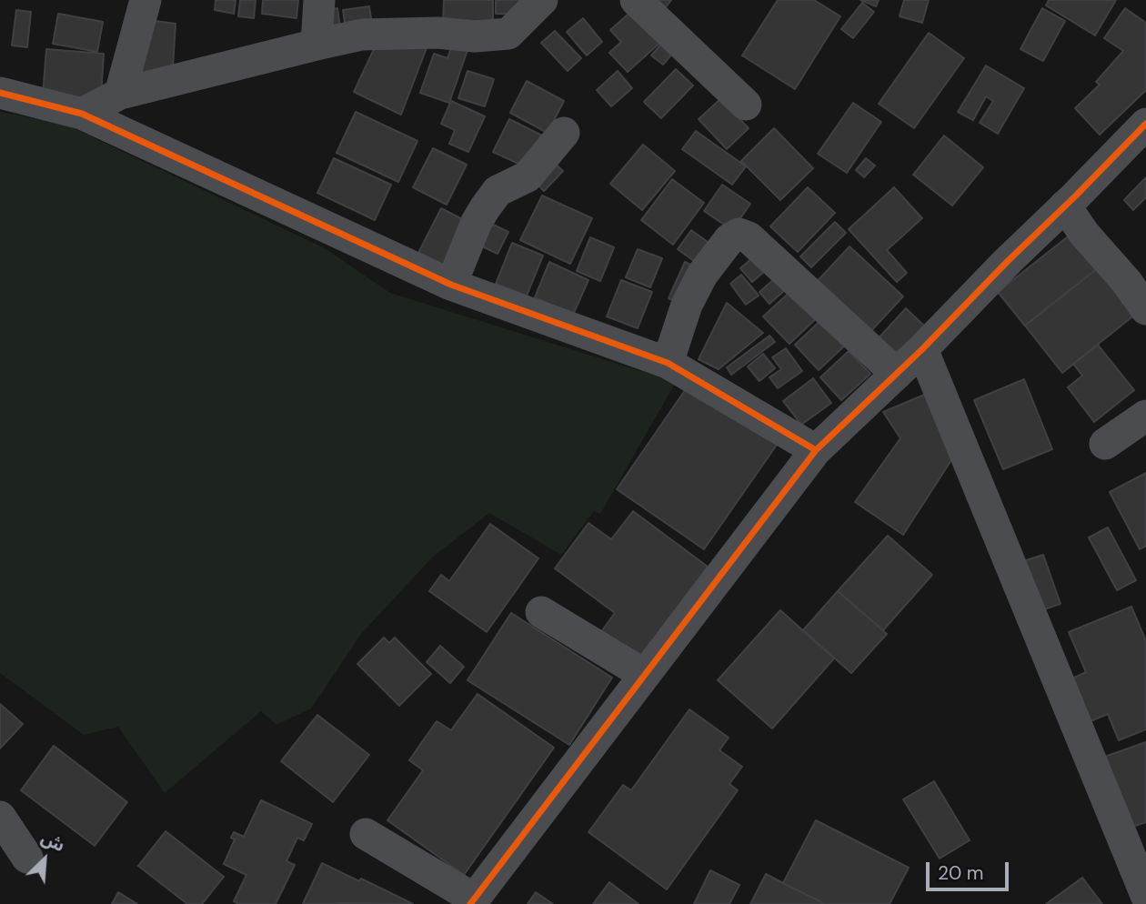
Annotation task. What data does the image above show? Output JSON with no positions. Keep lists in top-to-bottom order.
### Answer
{
  "scale_bar": "20 m",
  "north": "top right"
}
